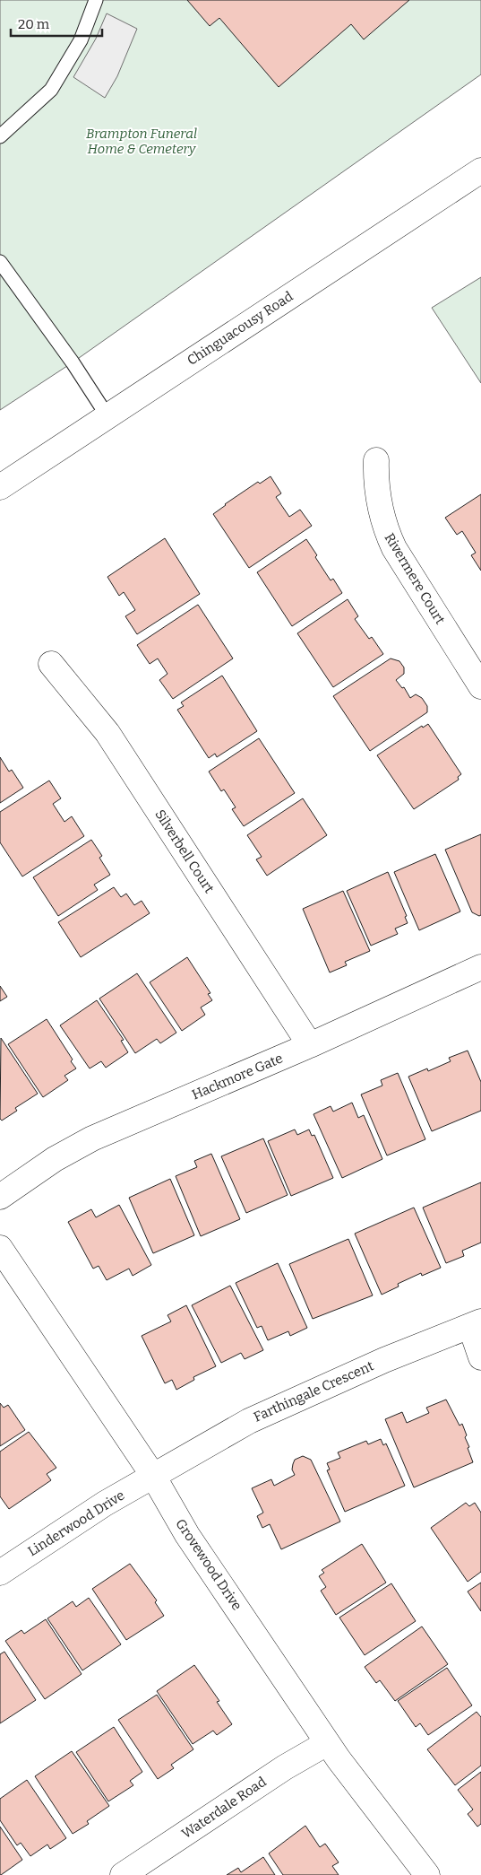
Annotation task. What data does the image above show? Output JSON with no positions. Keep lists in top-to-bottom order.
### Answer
{
  "streets": {
    "street": [
      "Chinguacousy Road",
      "Rivermere Court",
      "Silverbell Court",
      "Hackmore Gate",
      "Farthingale Crescent",
      "Linderwood Drive",
      "Grovewood Drive",
      "Waterdale Road"
    ]
  },
  "crossings": [
    ["Silverbell Court", "Hackmore Gate"],
    ["Farthingale Crescent", "Linderwood Drive"],
    ["Farthingale Crescent", "Grovewood Drive"],
    ["Linderwood Drive", "Grovewood Drive"],
    ["Grovewood Drive", "Waterdale Road"]
  ],
  "parks": ["Brampton Funeral Home & Cemetery"],
  "scale_bar": "20 m"
}
